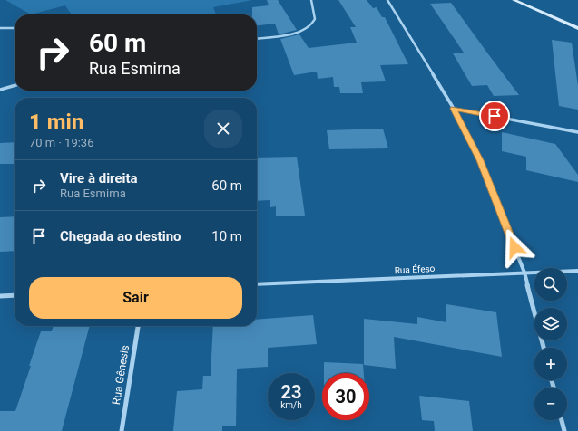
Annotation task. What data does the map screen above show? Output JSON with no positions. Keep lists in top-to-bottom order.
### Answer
{
  "streets": {
    "street": ["Rua Éfeso", "Rua Gênesis"]
  },
  "page": {
    "turn": ["60 m", "Rua Esmirna"],
    "heading": ["1 min", "70 m · 19:36"],
    "list": [
      {
        "name": "Vire à direita",
        "note": "Rua Esmirna",
        "value": "60 m"
      },
      {
        "name": "Chegada ao destino",
        "value": "10 m"
      }
    ],
    "map_buttons": ["+", "−"],
    "buttons": "Sair",
    "speed": "23 km/h",
    "limit": "30"
  }
}
